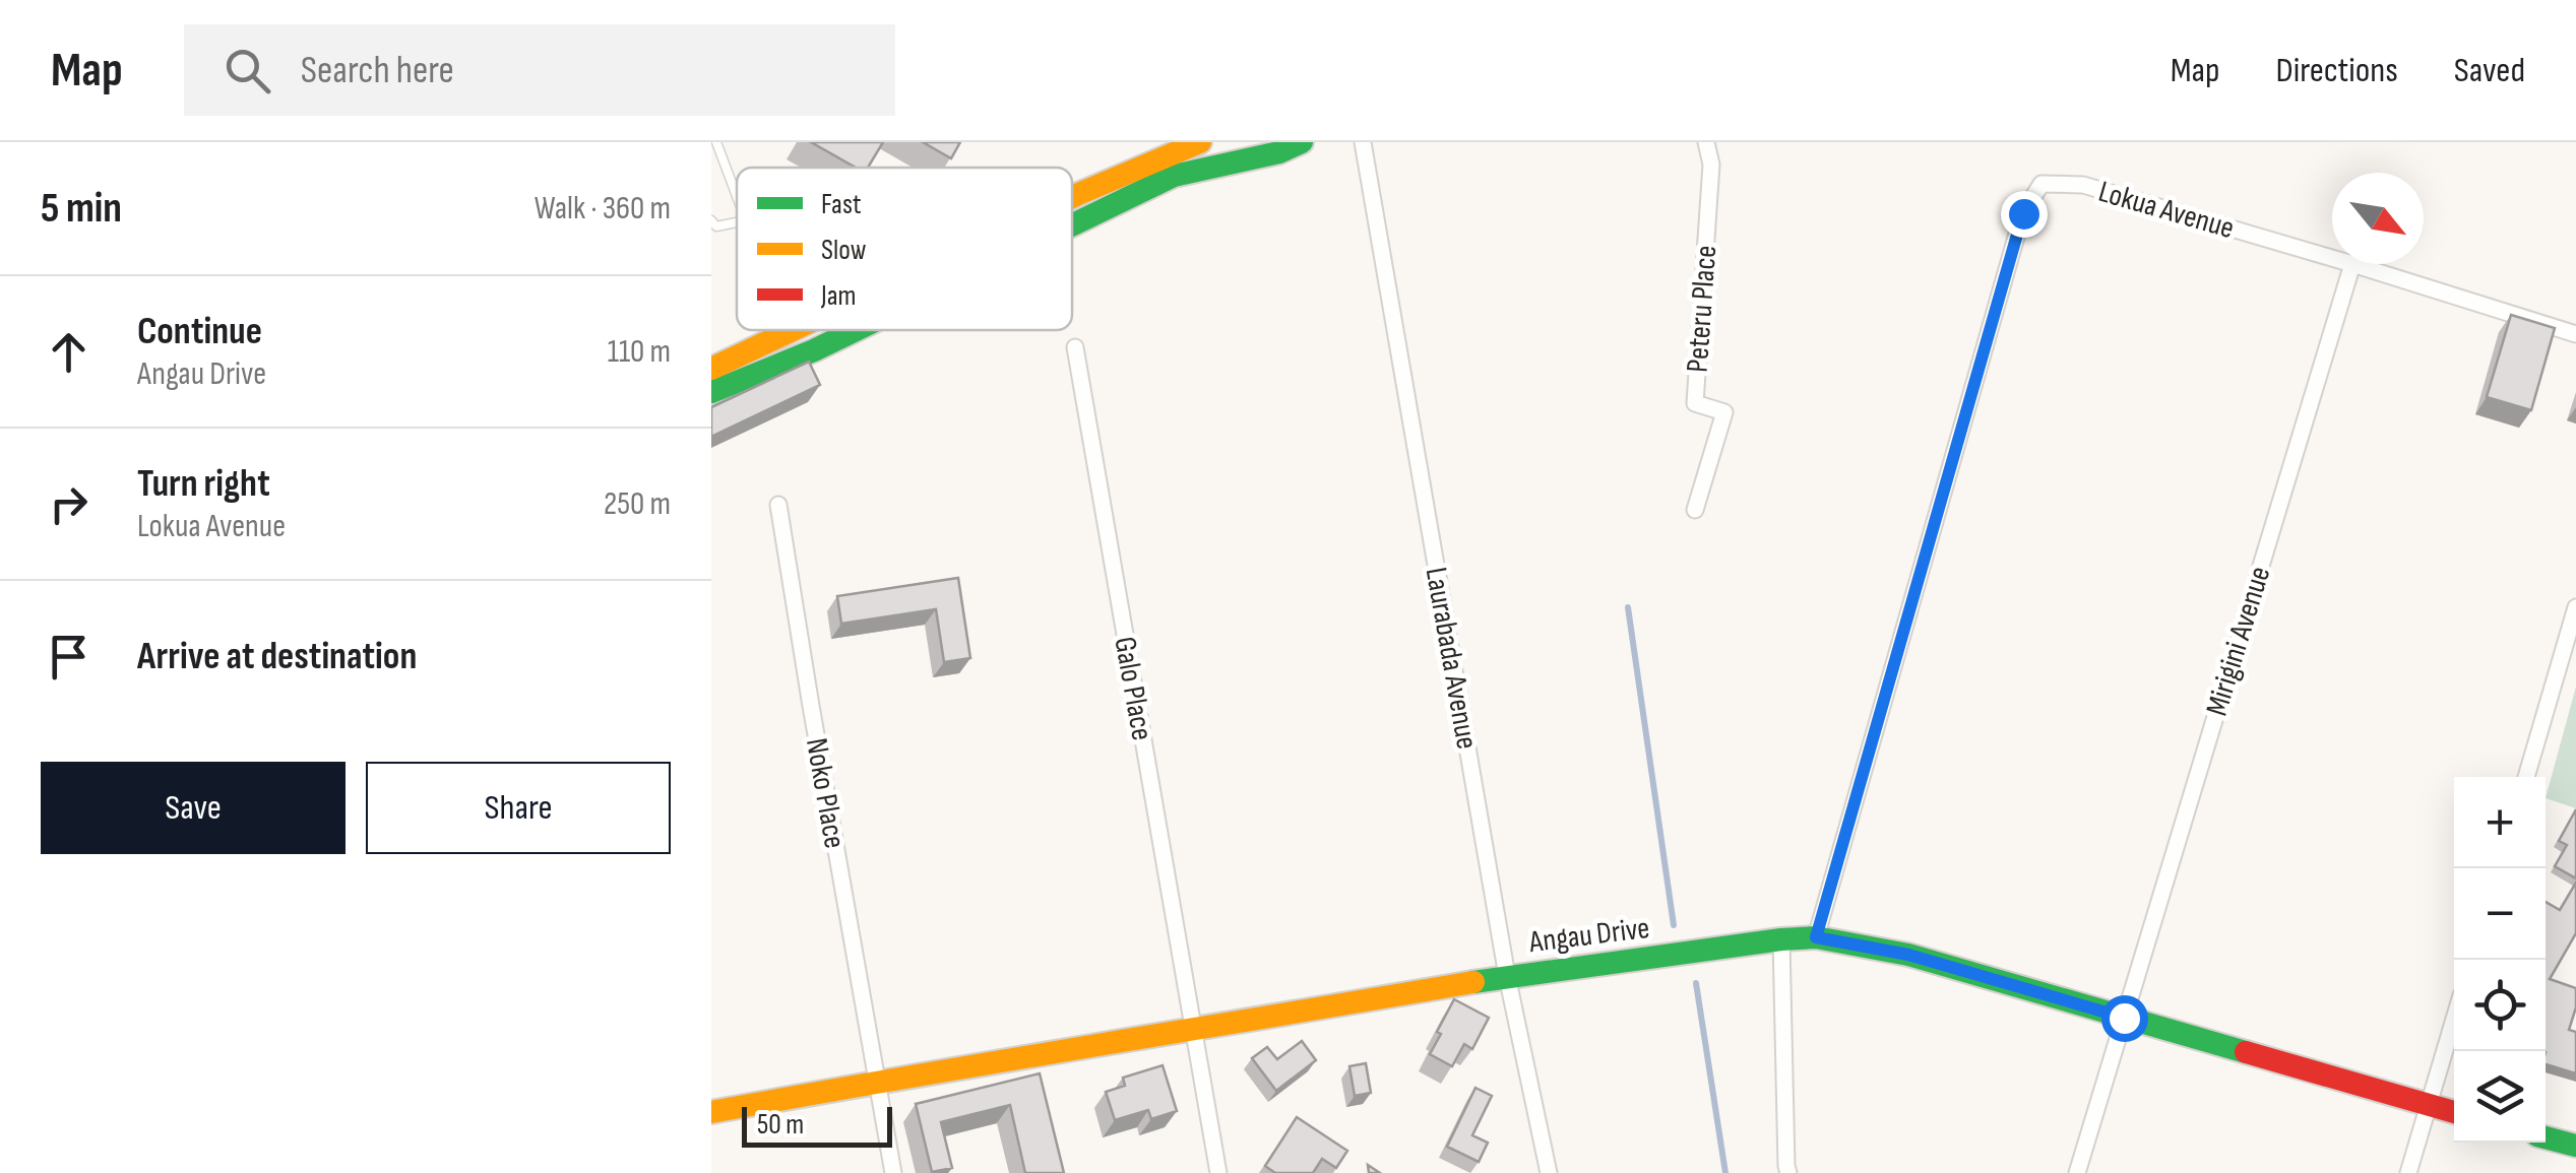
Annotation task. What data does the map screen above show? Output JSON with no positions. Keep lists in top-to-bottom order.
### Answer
{
  "streets": {
    "street": [
      "Lokua Avenue",
      "Peteru Place",
      "Mirigini Avenue",
      "Laurabada Avenue",
      "Galo Place",
      "Noko Place",
      "Angau Drive"
    ]
  },
  "crossings": [
    ["Lokua Avenue", "Mirigini Avenue"],
    ["Lokua Avenue", "Angau Drive"],
    ["Mirigini Avenue", "Angau Drive"],
    ["Laurabada Avenue", "Angau Drive"],
    ["Galo Place", "Angau Drive"],
    ["Noko Place", "Angau Drive"]
  ],
  "legend": ["Fast", "Slow", "Jam"],
  "scale_bar": "50 m",
  "north": "bottom right",
  "page": {
    "header": "Map",
    "search": "Search here",
    "nav": ["Map", "Directions", "Saved"],
    "heading": ["5 min", "Walk · 360 m"],
    "list": [
      ["Continue", "Angau Drive", "110 m"],
      ["Turn right", "Lokua Avenue", "250 m"],
      "Arrive at destination"
    ],
    "buttons": ["Save", "Share"],
    "map_buttons": ["+", "−"],
    "scale": "50 m"
  }
}
